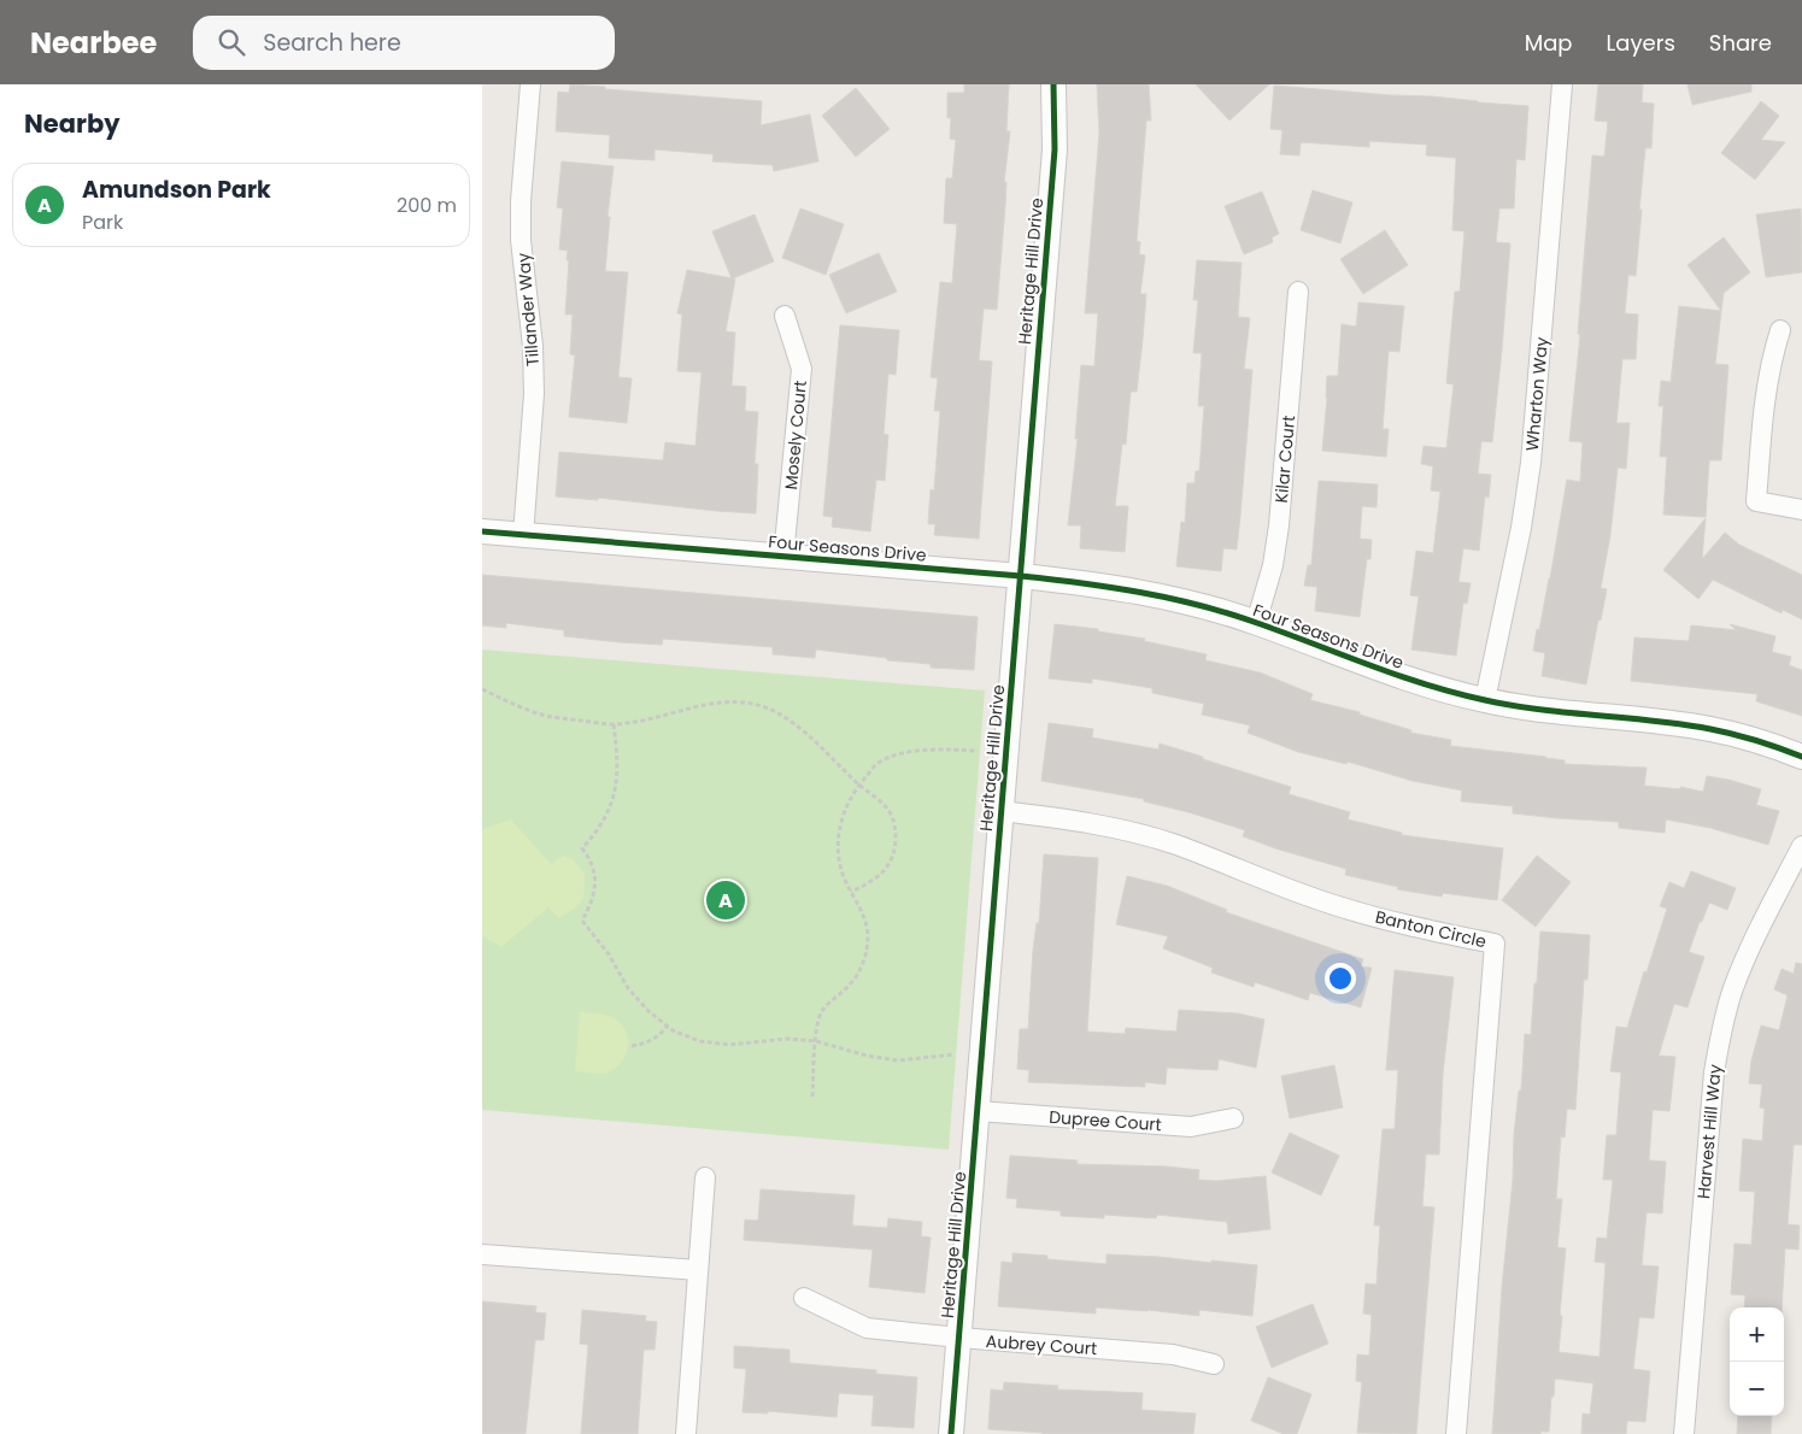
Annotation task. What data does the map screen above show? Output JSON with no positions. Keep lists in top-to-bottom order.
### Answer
{
  "streets": {
    "street": [
      "Heritage Hill Drive",
      "Tillander Way",
      "Wharton Way",
      "Mosely Court",
      "Kilar Court",
      "Four Seasons Drive",
      "Banton Circle",
      "Dupree Court",
      "Harvest Hill Way",
      "Aubrey Court"
    ]
  },
  "crossings": [
    ["Heritage Hill Drive", "Four Seasons Drive"],
    ["Heritage Hill Drive", "Banton Circle"],
    ["Heritage Hill Drive", "Dupree Court"],
    ["Heritage Hill Drive", "Aubrey Court"],
    ["Tillander Way", "Four Seasons Drive"],
    ["Wharton Way", "Four Seasons Drive"],
    ["Mosely Court", "Four Seasons Drive"],
    ["Kilar Court", "Four Seasons Drive"]
  ],
  "page": {
    "header": "Nearbee",
    "search": "Search here",
    "nav": ["Map", "Layers", "Share"],
    "heading": "Nearby",
    "list": [
      {
        "mark": "A",
        "name": "Amundson Park",
        "note": "Park",
        "value": "200 m"
      }
    ],
    "pins": "A",
    "map_buttons": ["+", "−"]
  }
}
